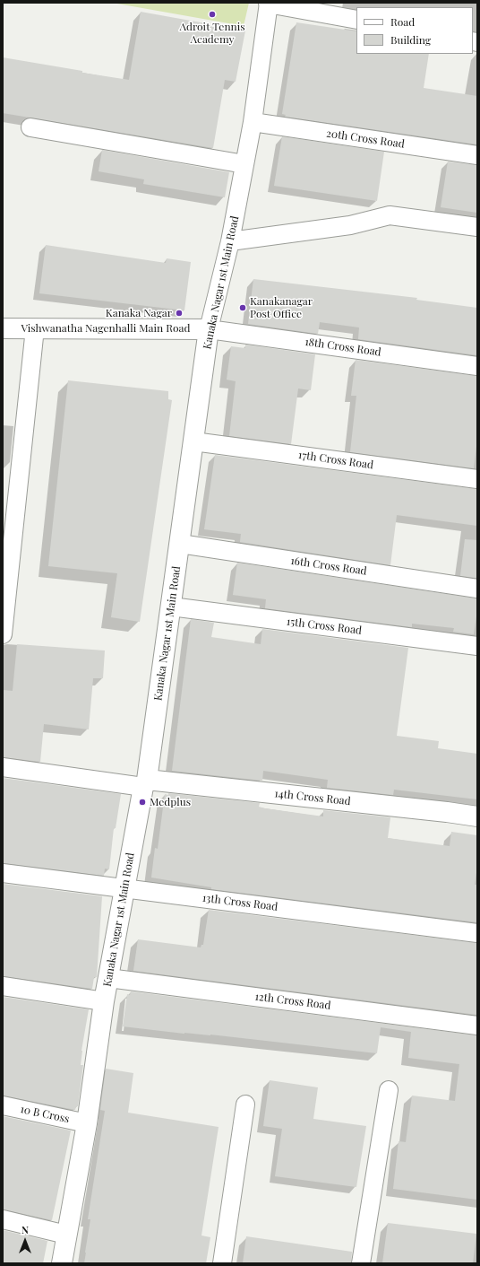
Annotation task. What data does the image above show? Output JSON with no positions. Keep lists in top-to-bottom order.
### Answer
{
  "streets": {
    "street": [
      "20th Cross Road",
      "Kanaka Nagar 1st Main Road",
      "Vishwanatha Nagenhalli Main Road",
      "18th Cross Road",
      "17th Cross Road",
      "16th Cross Road",
      "15th Cross Road",
      "14th Cross Road",
      "13th Cross Road",
      "12th Cross Road",
      "10 B Cross"
    ]
  },
  "crossings": [
    ["20th Cross Road", "Kanaka Nagar 1st Main Road"],
    ["Kanaka Nagar 1st Main Road", "Vishwanatha Nagenhalli Main Road"],
    ["Kanaka Nagar 1st Main Road", "18th Cross Road"],
    ["Kanaka Nagar 1st Main Road", "17th Cross Road"],
    ["Kanaka Nagar 1st Main Road", "16th Cross Road"],
    ["Kanaka Nagar 1st Main Road", "15th Cross Road"],
    ["Kanaka Nagar 1st Main Road", "14th Cross Road"],
    ["Kanaka Nagar 1st Main Road", "13th Cross Road"],
    ["Kanaka Nagar 1st Main Road", "12th Cross Road"],
    ["Kanaka Nagar 1st Main Road", "10 B Cross"],
    ["Vishwanatha Nagenhalli Main Road", "18th Cross Road"]
  ],
  "places": [
    "Adroit Tennis Academy",
    "Kanakanagar Post Office",
    "Kanaka Nagar",
    "Medplus"
  ],
  "legend": ["Road", "Building"],
  "north": "top"
}
